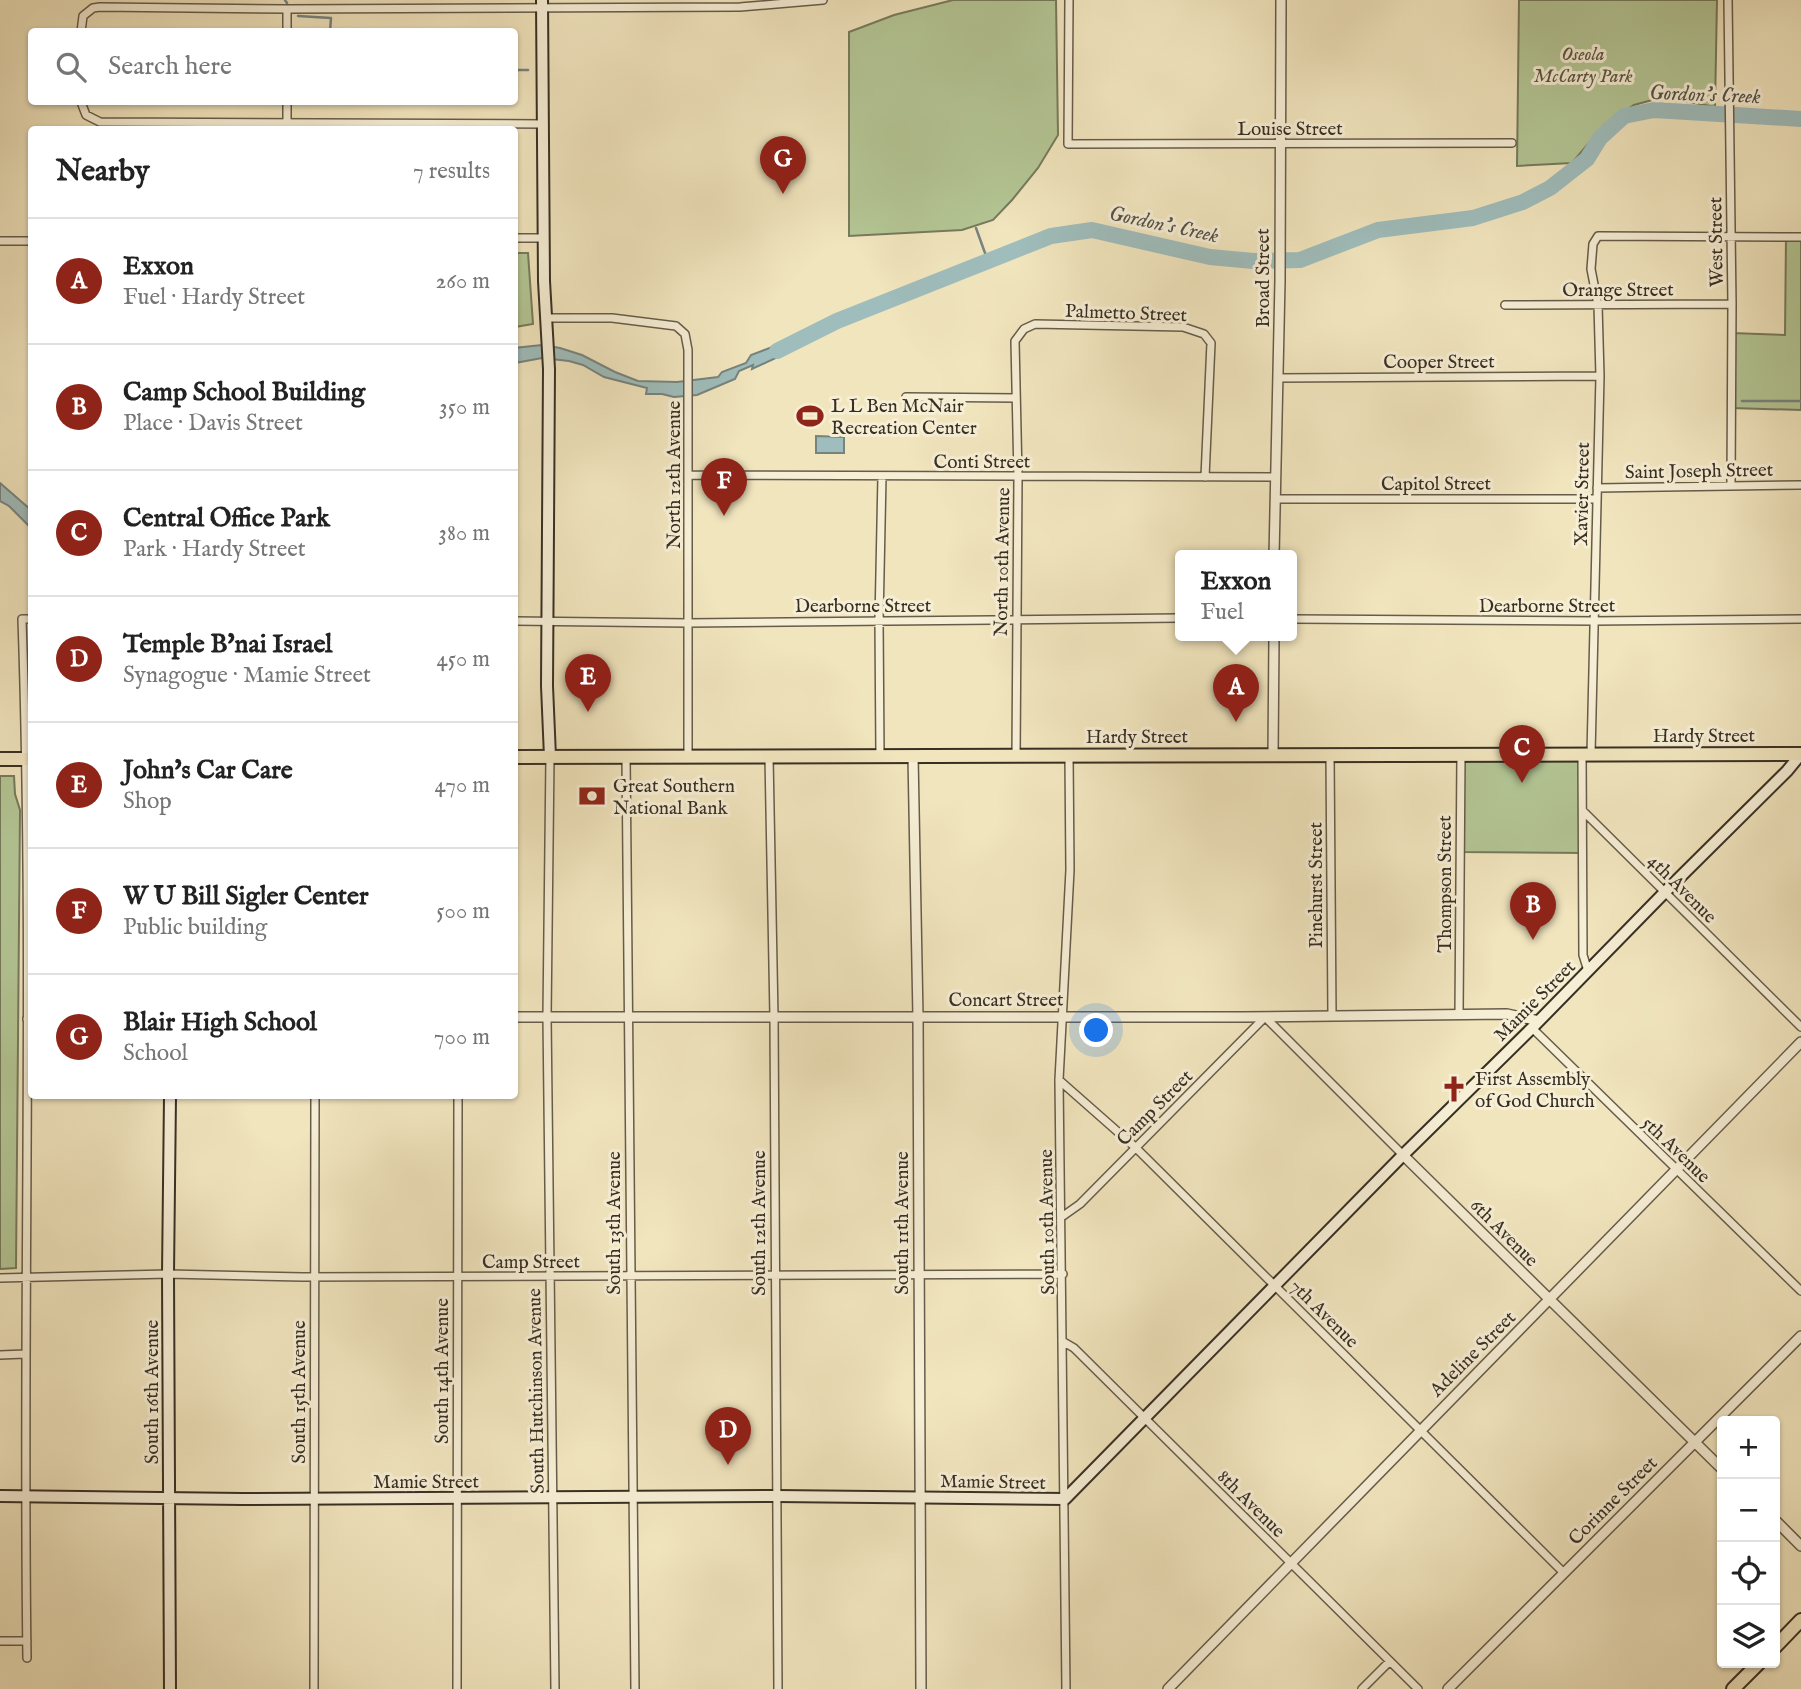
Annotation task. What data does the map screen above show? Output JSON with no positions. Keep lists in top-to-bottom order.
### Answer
{
  "streets": {
    "main road": ["Hardy Street", "Mamie Street", "South 16th Avenue"],
    "street": [
      "Louise Street",
      "West Street",
      "Broad Street",
      "Orange Street",
      "Palmetto Street",
      "Cooper Street",
      "Conti Street",
      "Saint Joseph Street",
      "North 12th Avenue",
      "Capitol Street",
      "Xavier Street",
      "North 10th Avenue",
      "Dearborne Street",
      "Thompson Street",
      "Pinehurst Street",
      "4th Avenue",
      "Concart Street",
      "Camp Street",
      "5th Avenue",
      "South 10th Avenue",
      "South 13th Avenue",
      "South 12th Avenue",
      "South 11th Avenue",
      "6th Avenue",
      "7th Avenue",
      "Adeline Street",
      "South 14th Avenue",
      "South Hutchinson Avenue",
      "South 15th Avenue",
      "Corinne Street",
      "8th Avenue"
    ]
  },
  "crossings": [
    ["Louise Street", "Broad Street"],
    ["West Street", "Orange Street"],
    ["West Street", "Saint Joseph Street"],
    ["West Street", "Xavier Street"],
    ["Broad Street", "Cooper Street"],
    ["Broad Street", "Conti Street"],
    ["Broad Street", "Capitol Street"],
    ["Orange Street", "Xavier Street"],
    ["Palmetto Street", "Conti Street"],
    ["Palmetto Street", "North 10th Avenue"],
    ["Cooper Street", "Xavier Street"],
    ["Conti Street", "North 12th Avenue"],
    ["Conti Street", "North 10th Avenue"],
    ["Saint Joseph Street", "Xavier Street"],
    ["North 12th Avenue", "Dearborne Street"],
    ["North 12th Avenue", "Hardy Street"],
    ["Capitol Street", "Xavier Street"],
    ["Xavier Street", "Dearborne Street"],
    ["Xavier Street", "Hardy Street"],
    ["North 10th Avenue", "Dearborne Street"],
    ["North 10th Avenue", "Hardy Street"],
    ["Hardy Street", "Thompson Street"],
    ["Hardy Street", "Pinehurst Street"],
    ["Hardy Street", "Mamie Street"],
    ["Hardy Street", "South 10th Avenue"],
    ["Hardy Street", "South 13th Avenue"],
    ["Hardy Street", "South 12th Avenue"],
    ["Hardy Street", "South 11th Avenue"],
    ["Hardy Street", "South Hutchinson Avenue"],
    ["Thompson Street", "Concart Street"],
    ["Pinehurst Street", "Concart Street"],
    ["4th Avenue", "Mamie Street"],
    ["Concart Street", "Mamie Street"],
    ["Concart Street", "Camp Street"],
    ["Concart Street", "5th Avenue"],
    ["Concart Street", "South 10th Avenue"],
    ["Concart Street", "South 13th Avenue"],
    ["Concart Street", "South 12th Avenue"],
    ["Concart Street", "South 11th Avenue"],
    ["Concart Street", "6th Avenue"],
    ["Concart Street", "South Hutchinson Avenue"],
    ["Mamie Street", "5th Avenue"],
    ["Mamie Street", "South 10th Avenue"],
    ["Mamie Street", "South 13th Avenue"],
    ["Mamie Street", "South 12th Avenue"],
    ["Mamie Street", "South 11th Avenue"],
    ["Mamie Street", "6th Avenue"],
    ["Mamie Street", "7th Avenue"],
    ["Mamie Street", "South 14th Avenue"],
    ["Mamie Street", "South Hutchinson Avenue"],
    ["Mamie Street", "South 16th Avenue"],
    ["Mamie Street", "South 15th Avenue"],
    ["Mamie Street", "8th Avenue"],
    ["Camp Street", "South 10th Avenue"],
    ["Camp Street", "South 13th Avenue"],
    ["Camp Street", "South 12th Avenue"],
    ["Camp Street", "South 11th Avenue"],
    ["Camp Street", "6th Avenue"],
    ["Camp Street", "7th Avenue"],
    ["Camp Street", "South 14th Avenue"],
    ["Camp Street", "South Hutchinson Avenue"],
    ["Camp Street", "South 16th Avenue"],
    ["Camp Street", "South 15th Avenue"],
    ["5th Avenue", "Adeline Street"],
    ["South 10th Avenue", "7th Avenue"],
    ["South 10th Avenue", "8th Avenue"],
    ["6th Avenue", "Adeline Street"],
    ["6th Avenue", "Corinne Street"],
    ["7th Avenue", "Adeline Street"],
    ["7th Avenue", "Corinne Street"],
    ["Adeline Street", "8th Avenue"]
  ],
  "water": ["Gordon's Creek"],
  "parks": ["Oseola McCarty Park"],
  "places": {
    "sports": ["L L Ben McNair Recreation Center"],
    "bank": ["Great Southern National Bank"],
    "church": ["First Assembly of God Church"]
  },
  "page": {
    "search": "Search here",
    "heading": ["Nearby", "7 results"],
    "pins": [
      "G",
      "F",
      "E",
      "A",
      "C",
      "B",
      "D"
    ],
    "list": [
      {
        "mark": "A",
        "name": "Exxon",
        "note": "Fuel · Hardy Street",
        "value": "260 m"
      },
      {
        "mark": "B",
        "name": "Camp School Building",
        "note": "Place · Davis Street",
        "value": "350 m"
      },
      {
        "mark": "C",
        "name": "Central Office Park",
        "note": "Park · Hardy Street",
        "value": "380 m"
      },
      {
        "mark": "D",
        "name": "Temple B'nai Israel",
        "note": "Synagogue · Mamie Street",
        "value": "450 m"
      },
      {
        "mark": "E",
        "name": "John's Car Care",
        "note": "Shop",
        "value": "470 m"
      },
      {
        "mark": "F",
        "name": "W U Bill Sigler Center",
        "note": "Public building",
        "value": "500 m"
      },
      {
        "mark": "G",
        "name": "Blair High School",
        "note": "School",
        "value": "700 m"
      }
    ],
    "popup": ["Exxon", "Fuel"],
    "map_buttons": ["+", "−"]
  }
}
